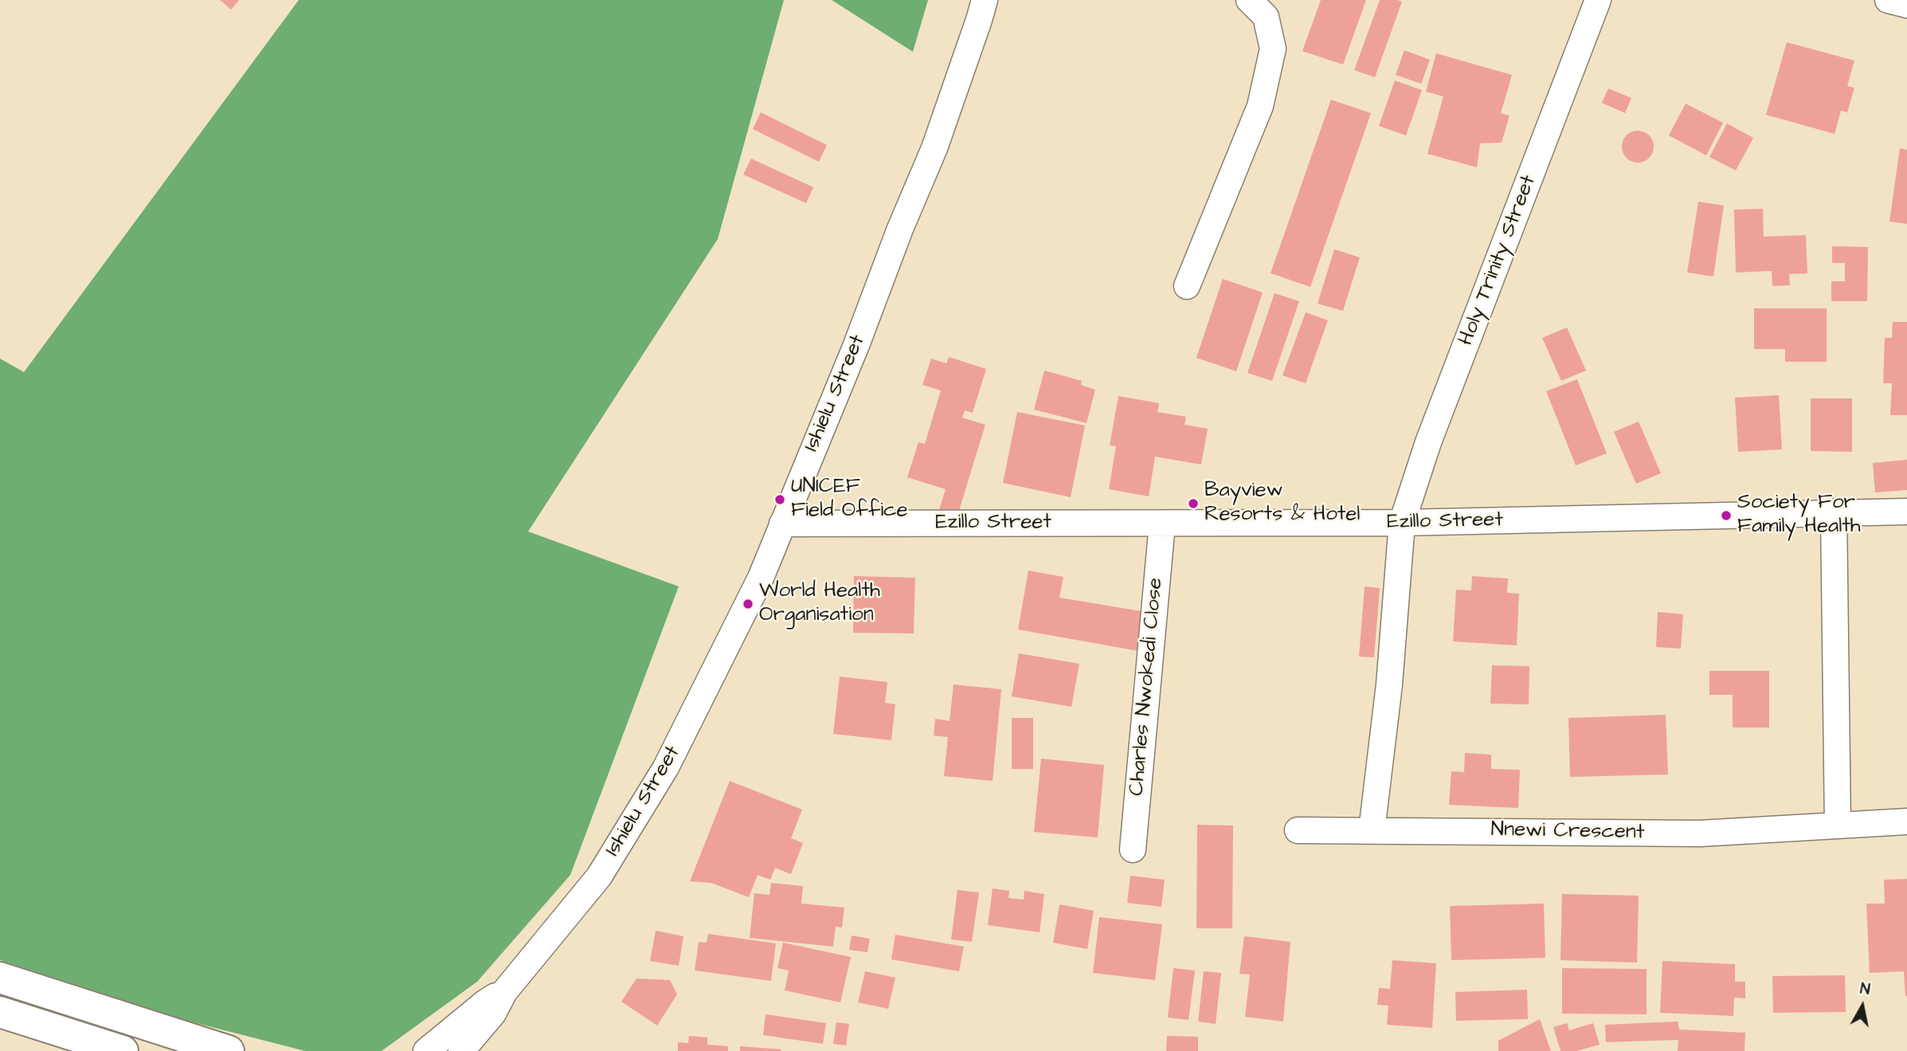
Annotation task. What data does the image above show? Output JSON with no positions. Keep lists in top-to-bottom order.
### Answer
{
  "streets": {
    "street": [
      "Holy Trinity Street",
      "Ishielu Street",
      "Ezillo Street",
      "Charles Nwokedi Close",
      "Nnewi Crescent"
    ]
  },
  "crossings": [
    ["Holy Trinity Street", "Ezillo Street"],
    ["Holy Trinity Street", "Nnewi Crescent"],
    ["Ishielu Street", "Ezillo Street"],
    ["Ezillo Street", "Charles Nwokedi Close"]
  ],
  "places": [
    "UNICEF Field Office",
    "Bayview Resorts & Hotel",
    "Society For Family Health",
    "World Health Organisation"
  ],
  "north": "top"
}
